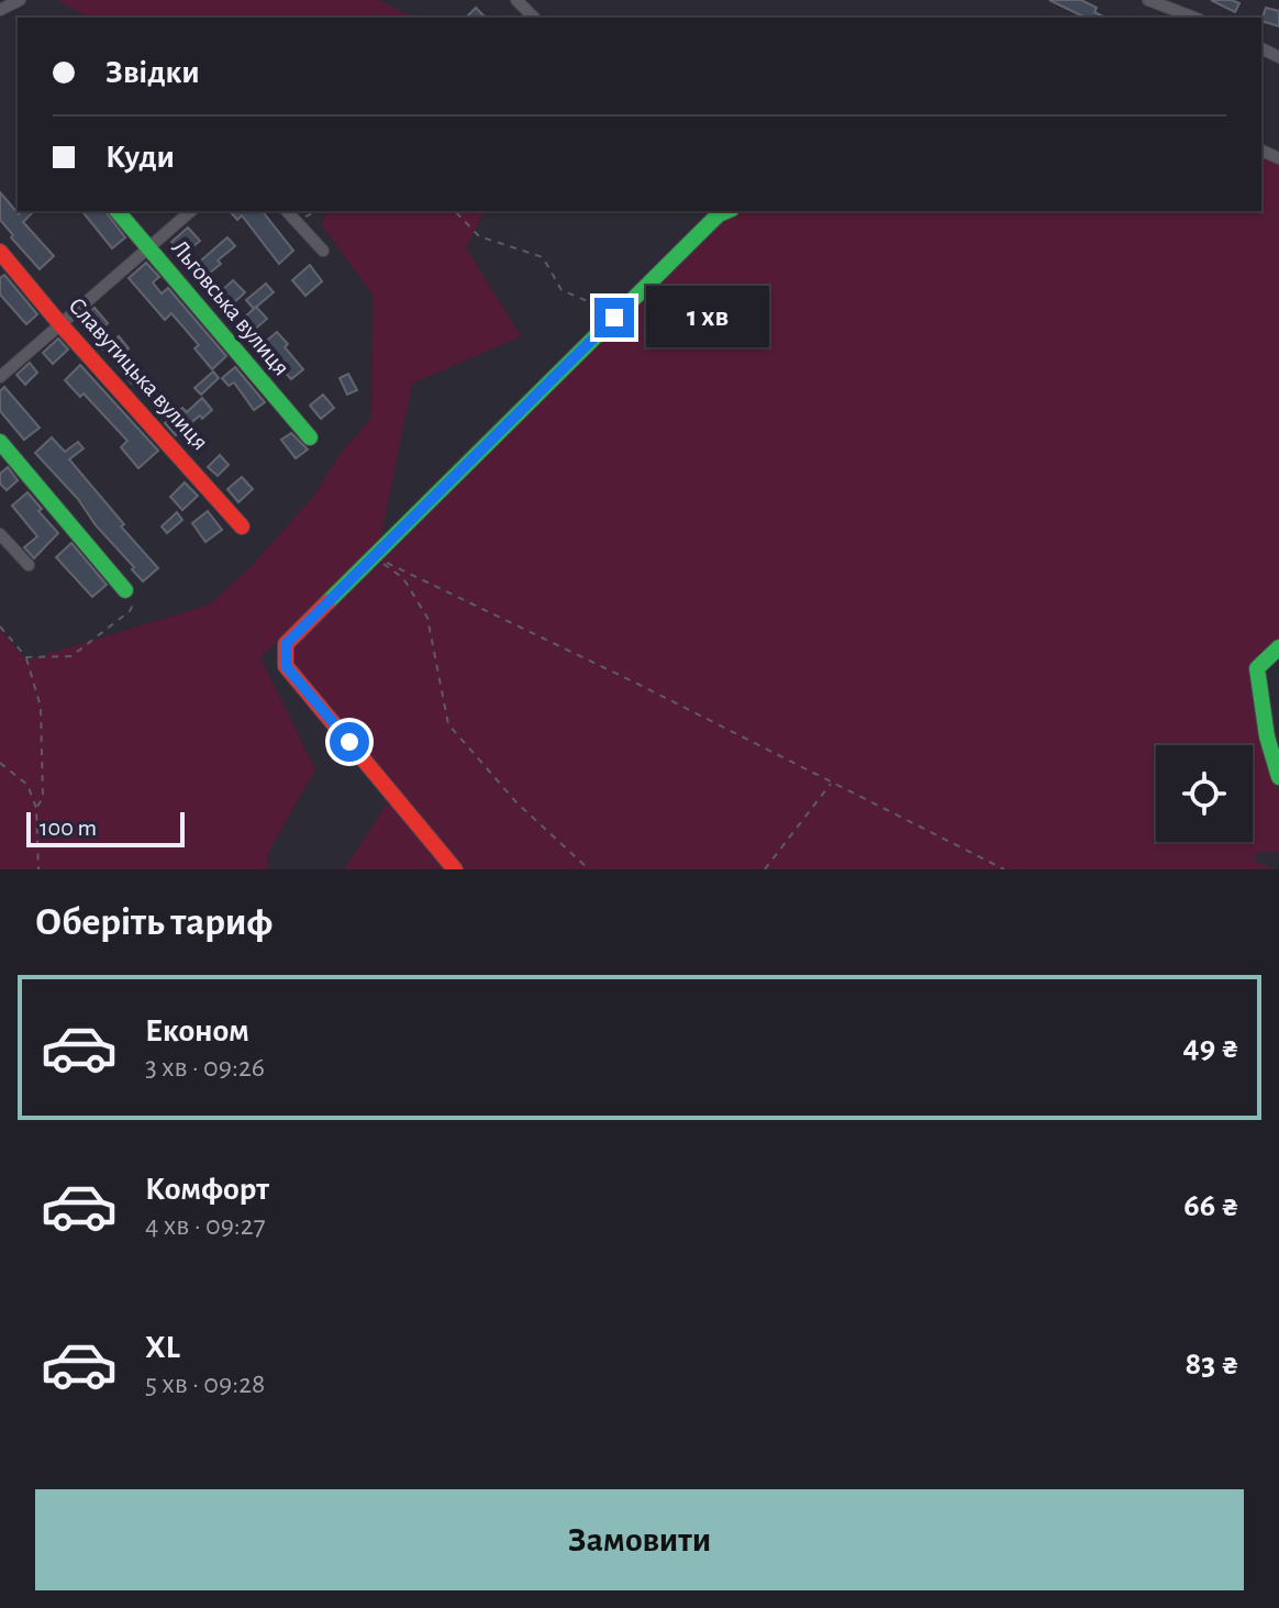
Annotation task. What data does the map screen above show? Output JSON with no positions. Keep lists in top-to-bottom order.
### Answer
{
  "streets": {
    "street": ["Льговська вулиця", "Славутицька вулиця"]
  },
  "scale_bar": "100 m",
  "page": {
    "banner": ["Звідки", "Куди"],
    "bubble": "1 хв",
    "scale": "100 m",
    "heading": "Оберіть тариф",
    "list": [
      {
        "name": "Економ",
        "note": "3 хв · 09:26",
        "value": "49 ₴"
      },
      {
        "name": "Комфорт",
        "note": "4 хв · 09:27",
        "value": "66 ₴"
      },
      {
        "name": "XL",
        "note": "5 хв · 09:28",
        "value": "83 ₴"
      }
    ],
    "buttons": "Замовити"
  }
}
